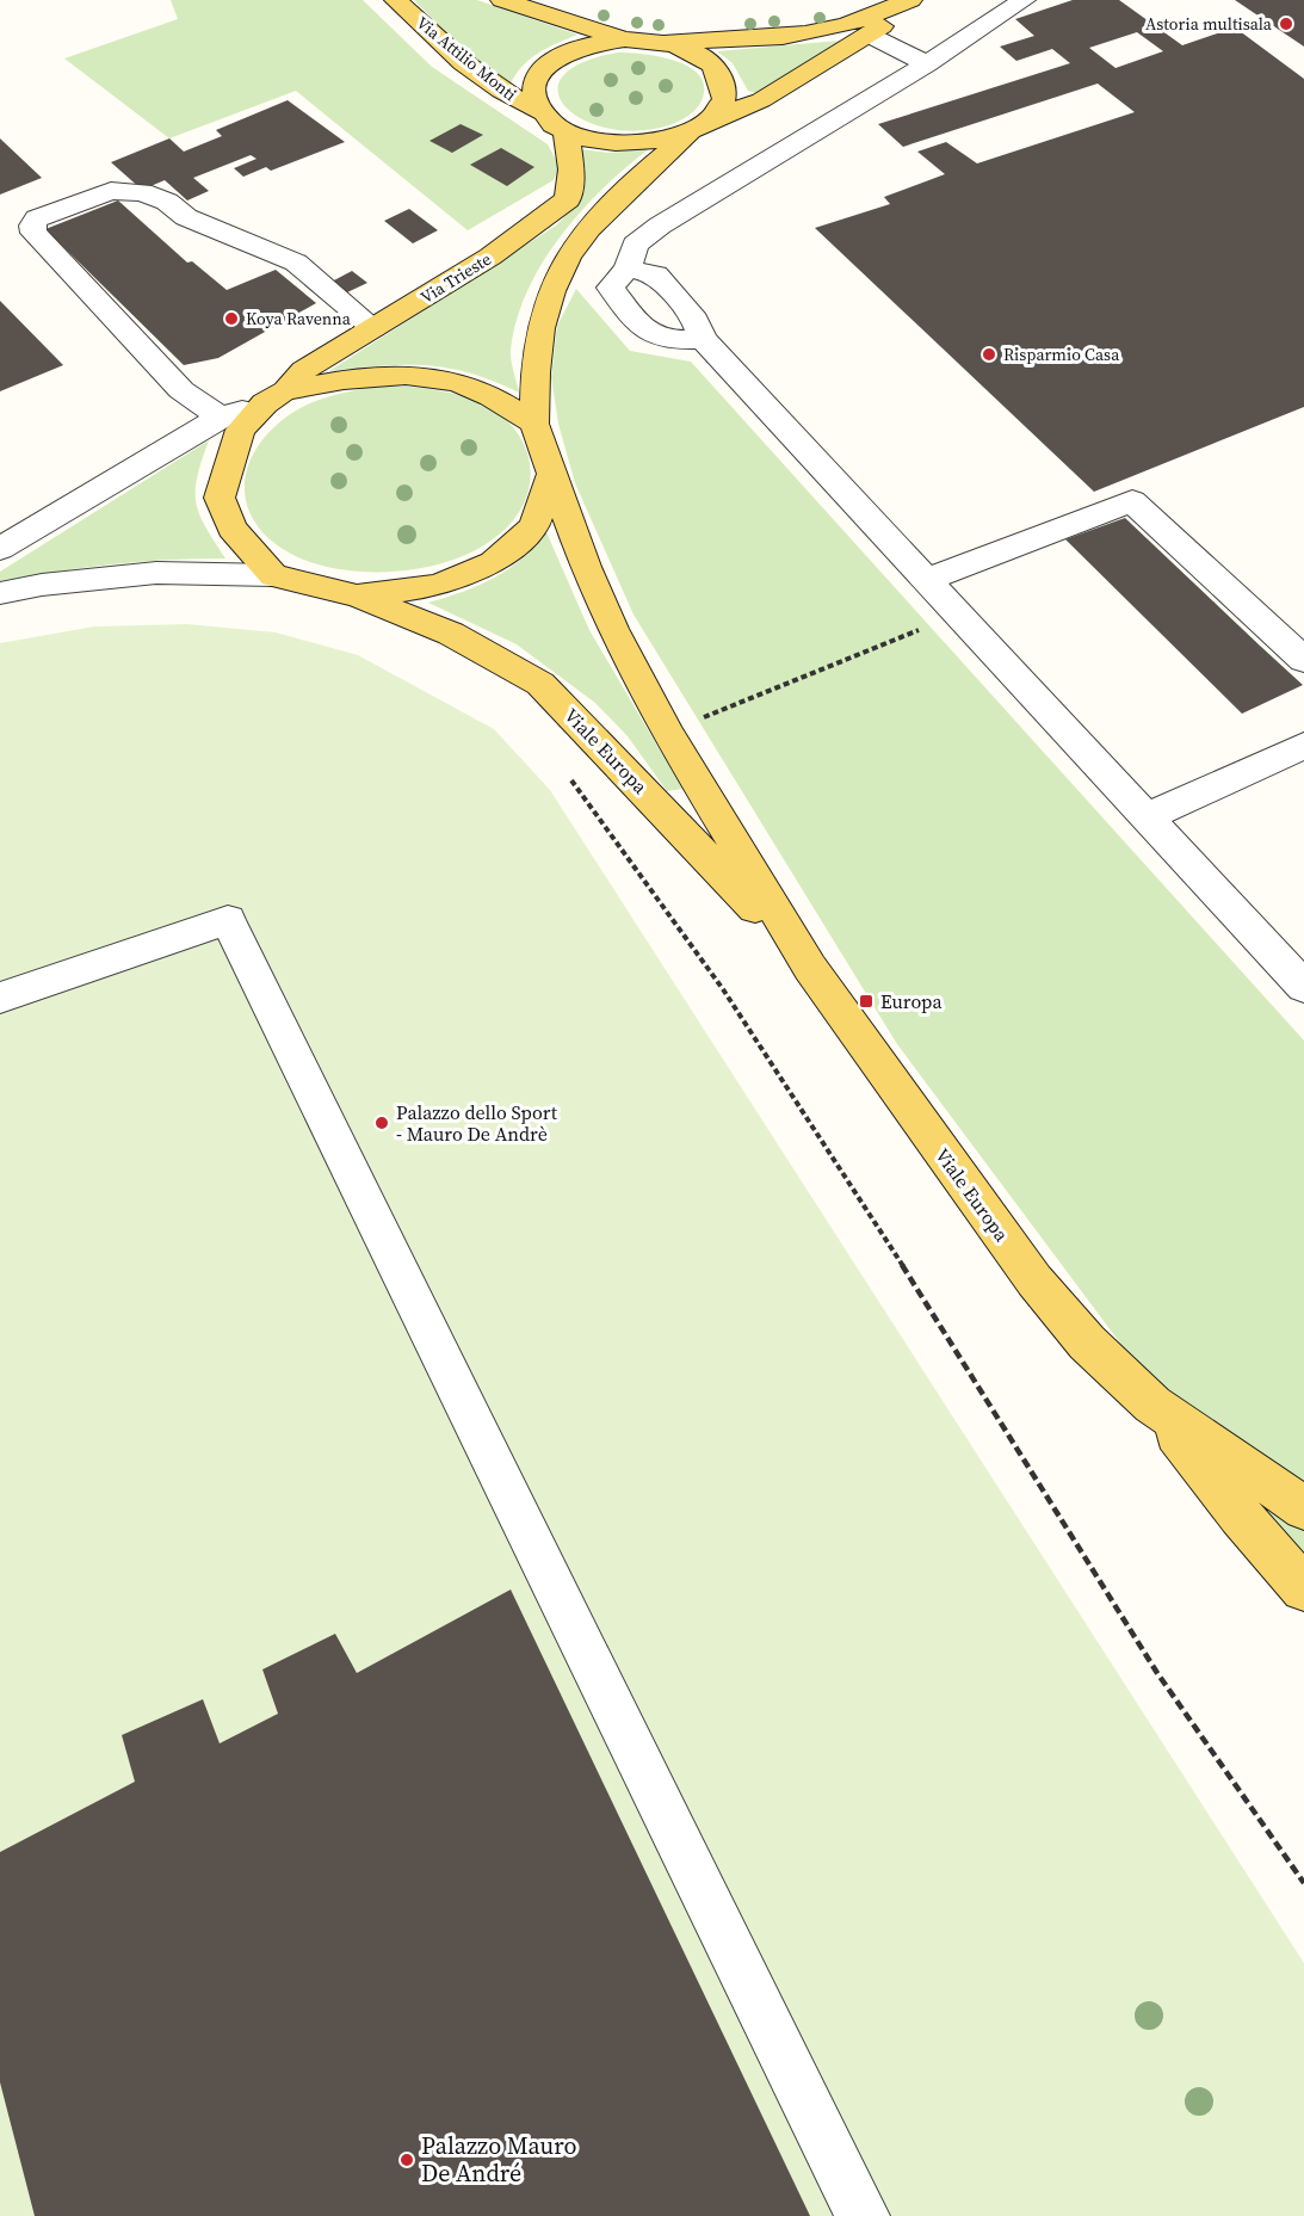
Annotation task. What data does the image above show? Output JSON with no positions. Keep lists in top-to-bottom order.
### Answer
{
  "streets": {
    "main road": ["Via Attilio Monti", "Via Trieste", "Viale Europa"]
  },
  "crossings": [
    ["Via Attilio Monti", "Via Trieste"]
  ],
  "places": {
    "other": [
      "Astoria multisala",
      "Koya Ravenna",
      "Risparmio Casa",
      "Palazzo dello Sport - Mauro De Andrè",
      "Palazzo Mauro De André"
    ],
    "transit": ["Europa"]
  }
}
